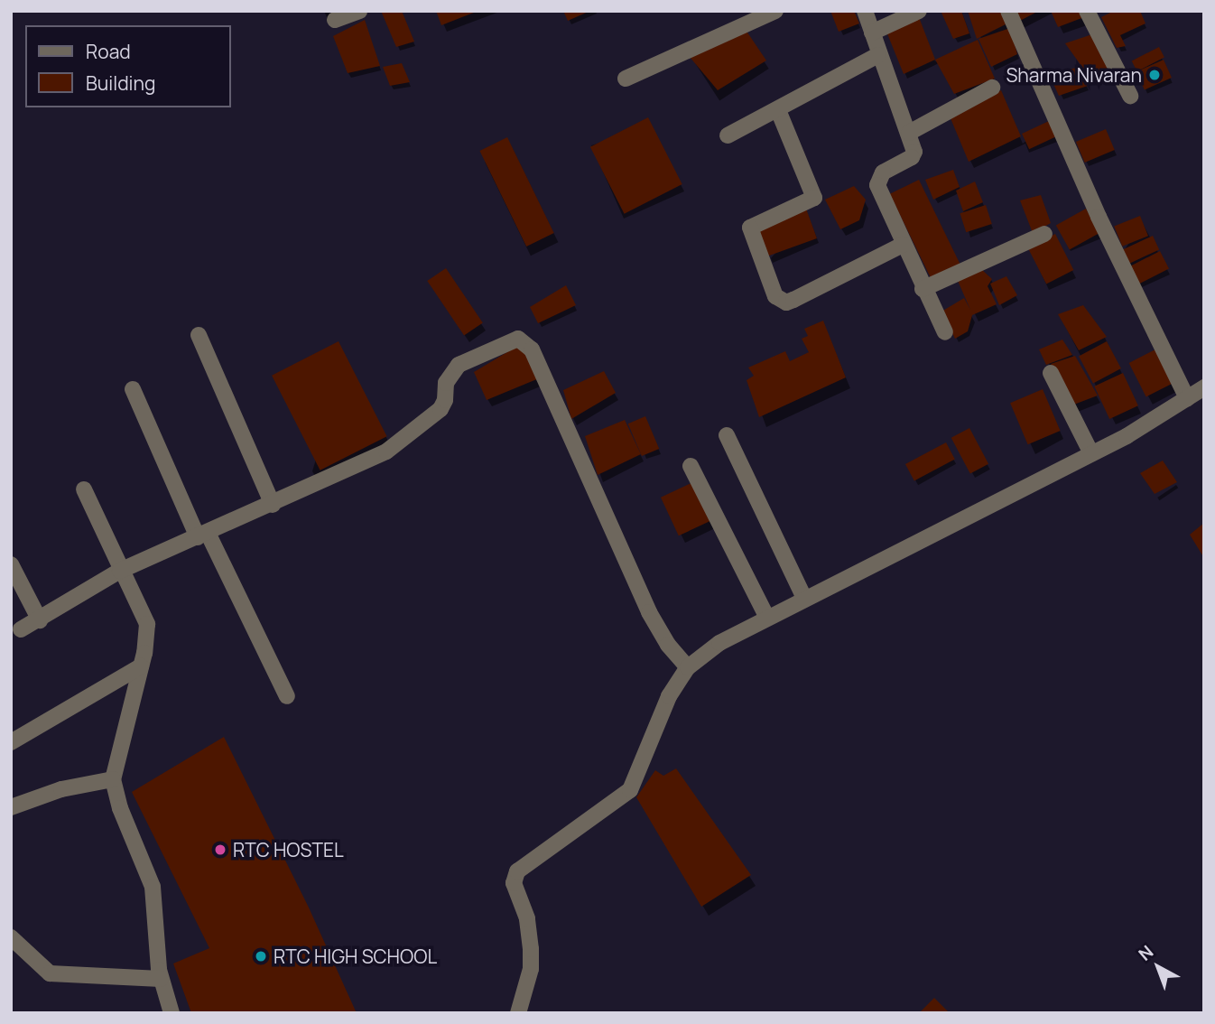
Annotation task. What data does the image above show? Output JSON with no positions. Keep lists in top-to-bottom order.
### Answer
{
  "places": ["Sharma Nivaran", "RTC HOSTEL", "RTC HIGH SCHOOL"],
  "legend": ["Road", "Building"],
  "north": "top left"
}
